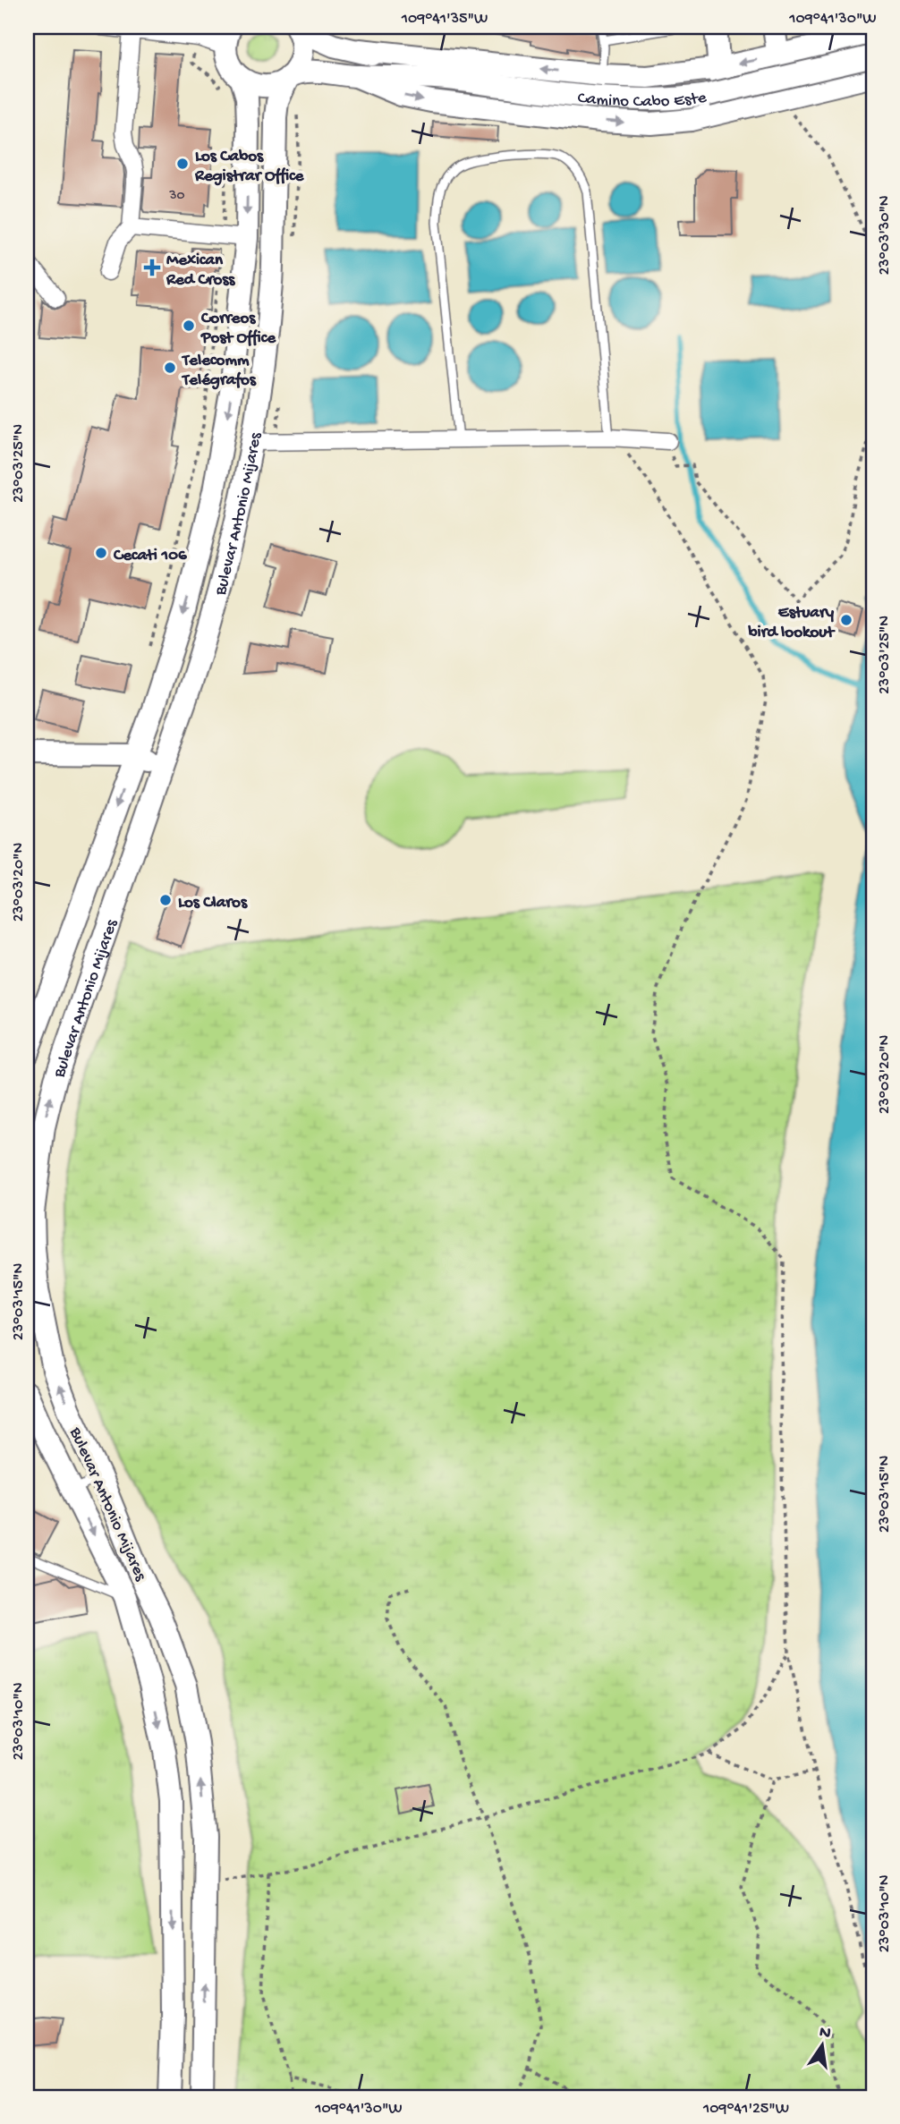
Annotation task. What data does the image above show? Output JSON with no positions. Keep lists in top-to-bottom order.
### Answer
{
  "streets": {
    "main road": ["Camino Cabo Este", "Bulevar Antonio Mijares"]
  },
  "crossings": [
    ["Camino Cabo Este", "Bulevar Antonio Mijares"]
  ],
  "places": {
    "other": [
      "Los Cabos Registrar Office",
      "Correos Post Office",
      "Telecomm Telégrafos",
      "Cecati 106",
      "Estuary bird lookout",
      "Los Claros"
    ],
    "health": ["Mexican Red Cross"]
  },
  "house_numbers": ["30"],
  "north": "top",
  "coordinates": [
    "109°41'35\"W",
    "109°41'30\"W",
    "23°03'30\"N",
    "23°03'25\"N",
    "23°03'20\"N",
    "23°03'15\"N",
    "23°03'10\"N",
    "109°41'25\"W"
  ]
}
